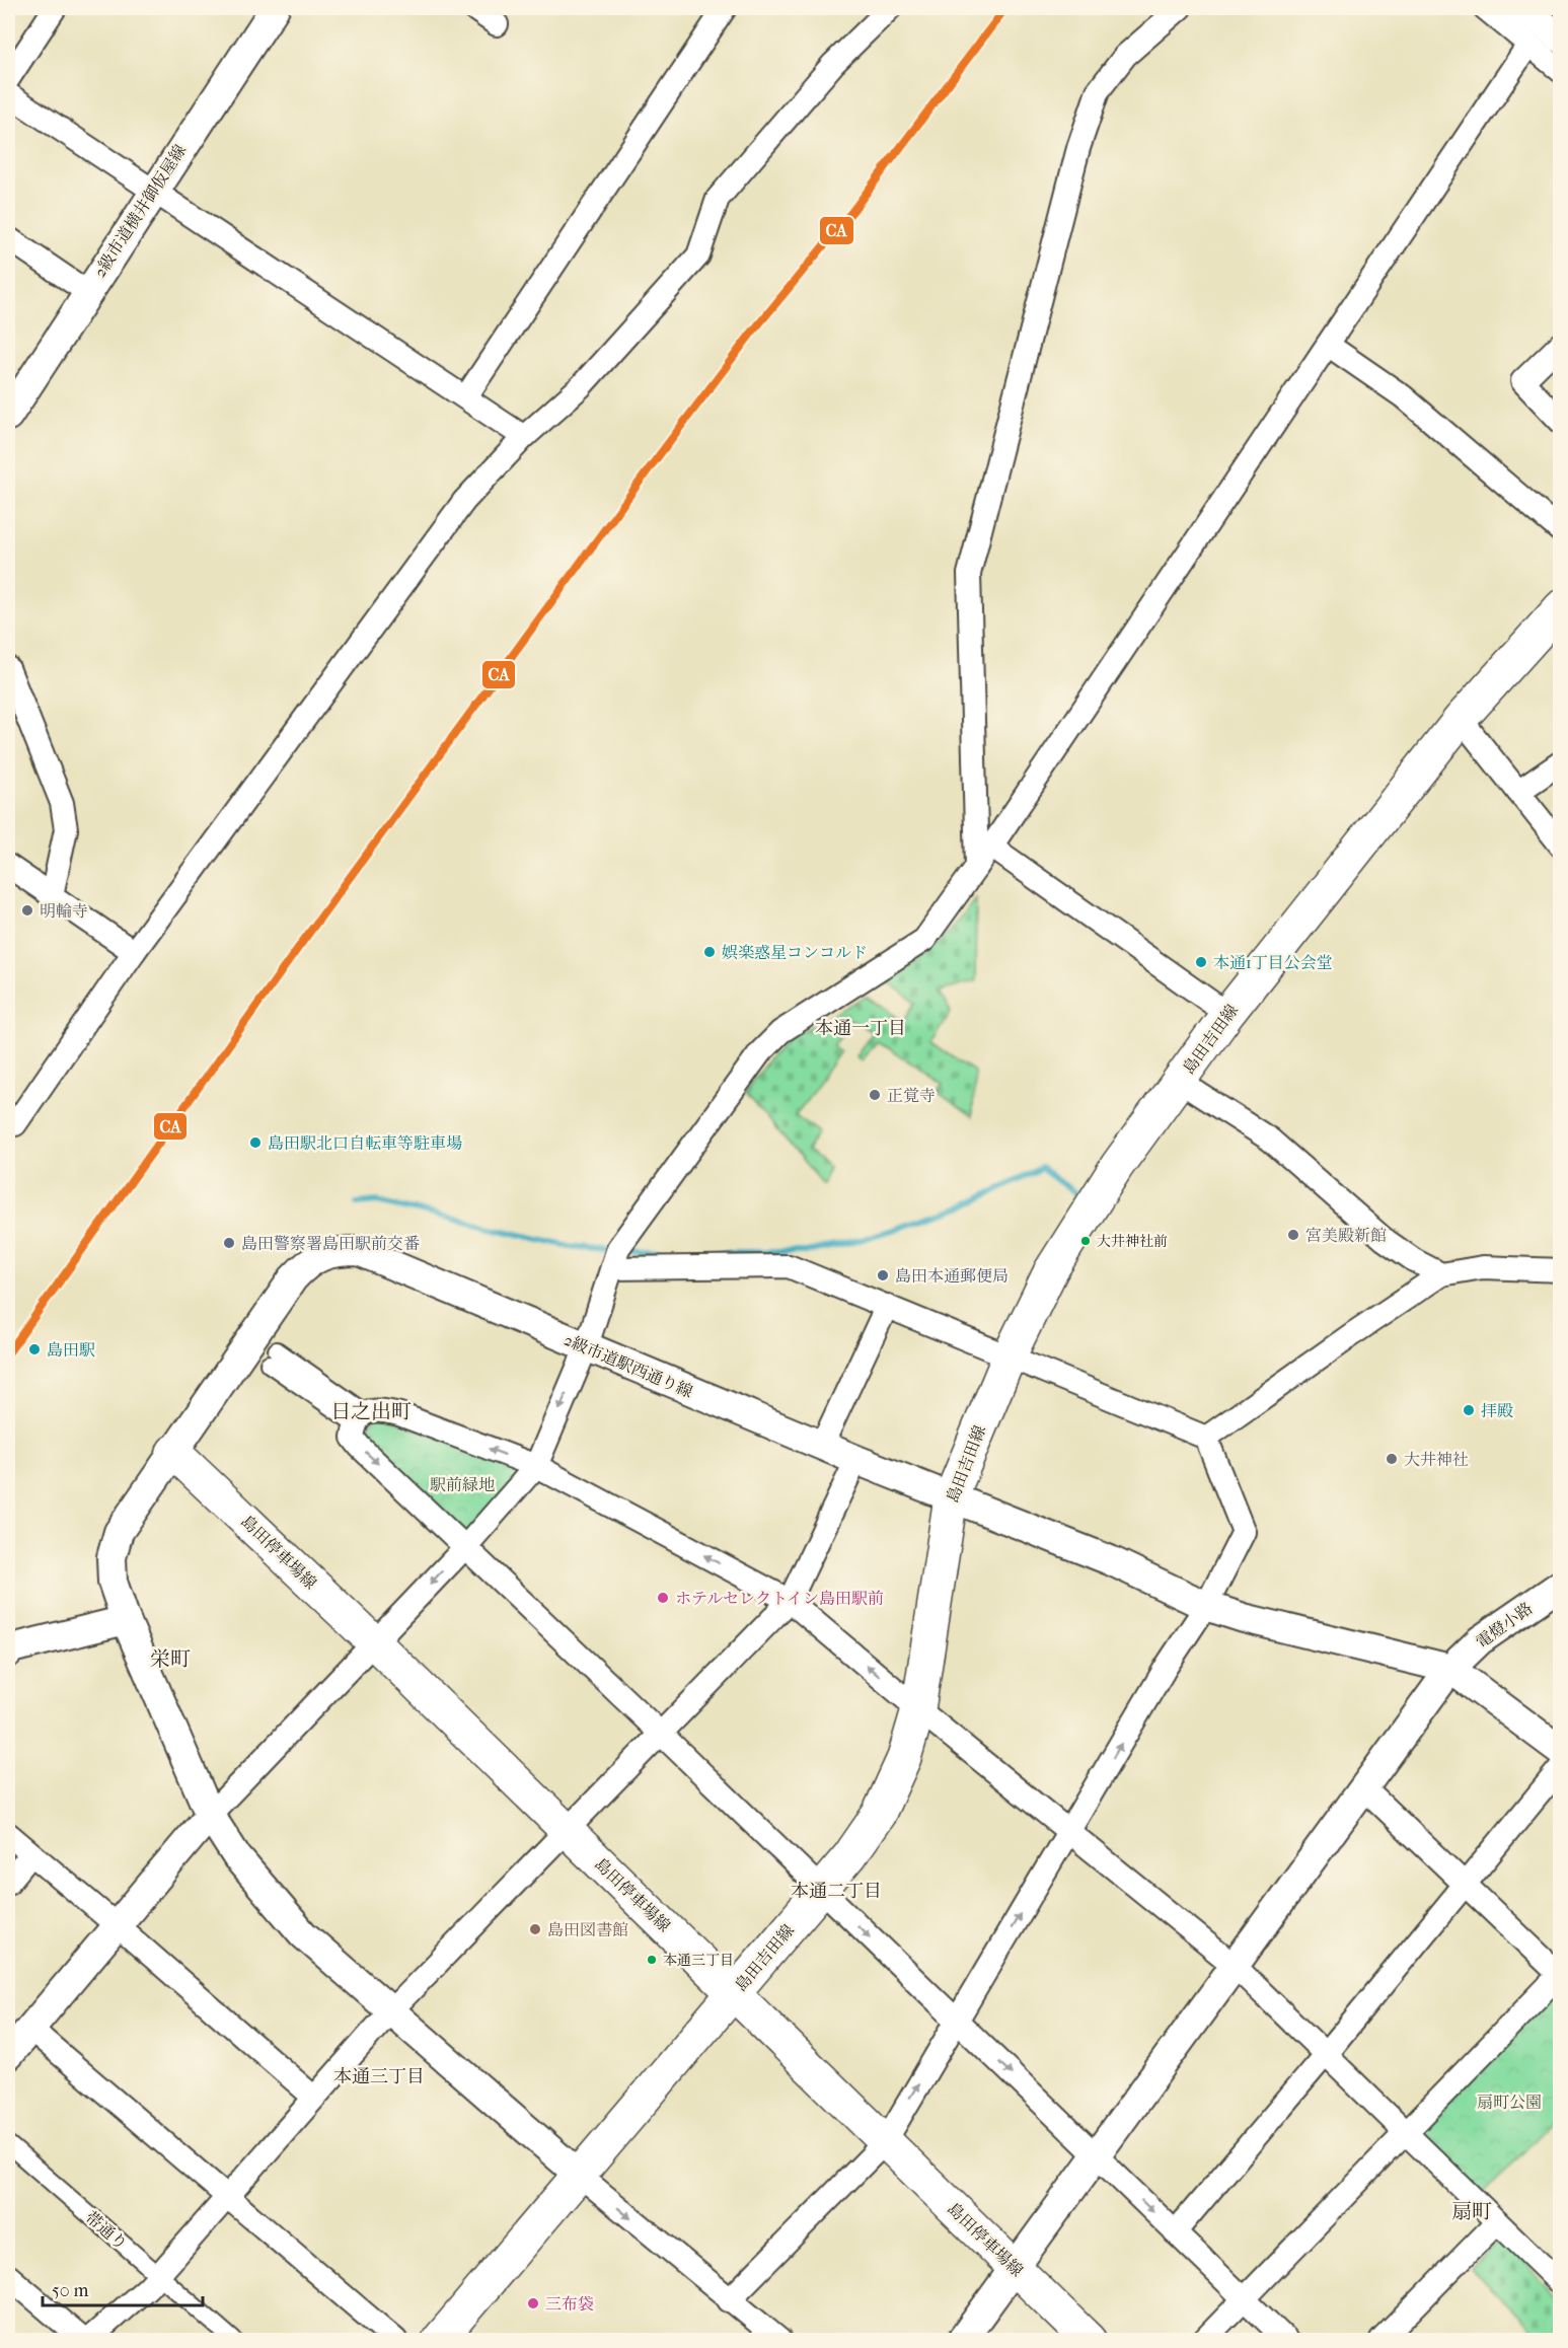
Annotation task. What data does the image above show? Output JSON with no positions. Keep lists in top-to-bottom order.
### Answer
{
  "streets": {
    "main road": ["島田吉田線", "島田停車場線"],
    "street": [
      "2級市道横井御仮屋線",
      "2級市道駅西通り線",
      "電燈小路",
      "帯通り"
    ]
  },
  "crossings": [
    ["島田吉田線", "2級市道駅西通り線"],
    ["島田吉田線", "島田停車場線"],
    ["2級市道駅西通り線", "島田停車場線"],
    ["2級市道駅西通り線", "電燈小路"],
    ["島田停車場線", "電燈小路"]
  ],
  "districts": [
    "本通一丁目",
    "日之出町",
    "栄町",
    "本通二丁目",
    "本通三丁目",
    "扇町"
  ],
  "parks": ["駅前緑地", "扇町公園"],
  "places": [
    "明輪寺",
    "娯楽惑星コンコルド",
    "本通1丁目公会堂",
    "正覚寺",
    "島田駅北口自転車等駐車場",
    "宮美殿新館",
    "大井神社前",
    "島田警察署島田駅前交番",
    "島田本通郵便局",
    "島田駅",
    "拝殿",
    "大井神社",
    "ホテルセレクトイン島田駅前",
    "島田図書館",
    "本通三丁目",
    "三布袋"
  ],
  "lines": ["transit line CA"],
  "scale_bar": "50 m"
}
